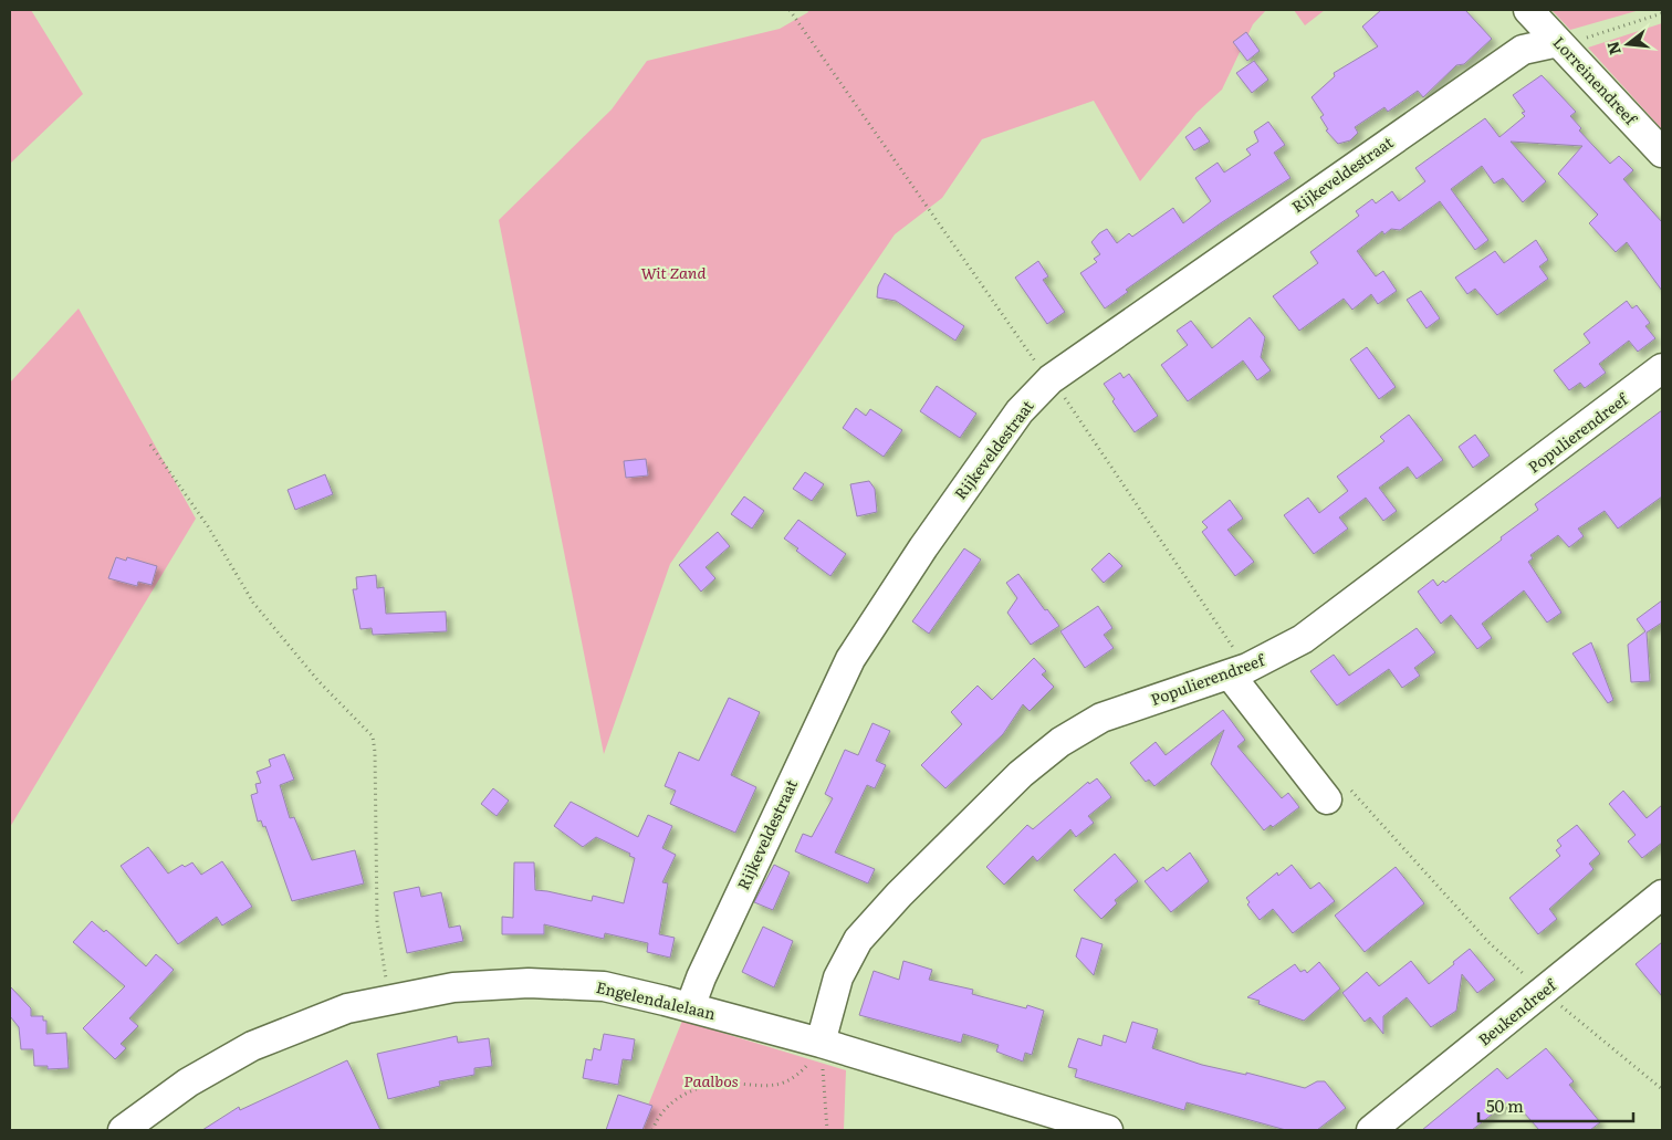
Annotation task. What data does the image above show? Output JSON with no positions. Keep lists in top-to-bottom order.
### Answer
{
  "streets": {
    "street": [
      "Lorreinendreef",
      "Rijkeveldestraat",
      "Populierendreef",
      "Engelendalelaan",
      "Beukendreef"
    ]
  },
  "crossings": [
    ["Lorreinendreef", "Rijkeveldestraat"],
    ["Rijkeveldestraat", "Engelendalelaan"],
    ["Populierendreef", "Engelendalelaan"]
  ],
  "parks": ["Wit Zand", "Paalbos"],
  "scale_bar": "50 m",
  "north": "left"
}
